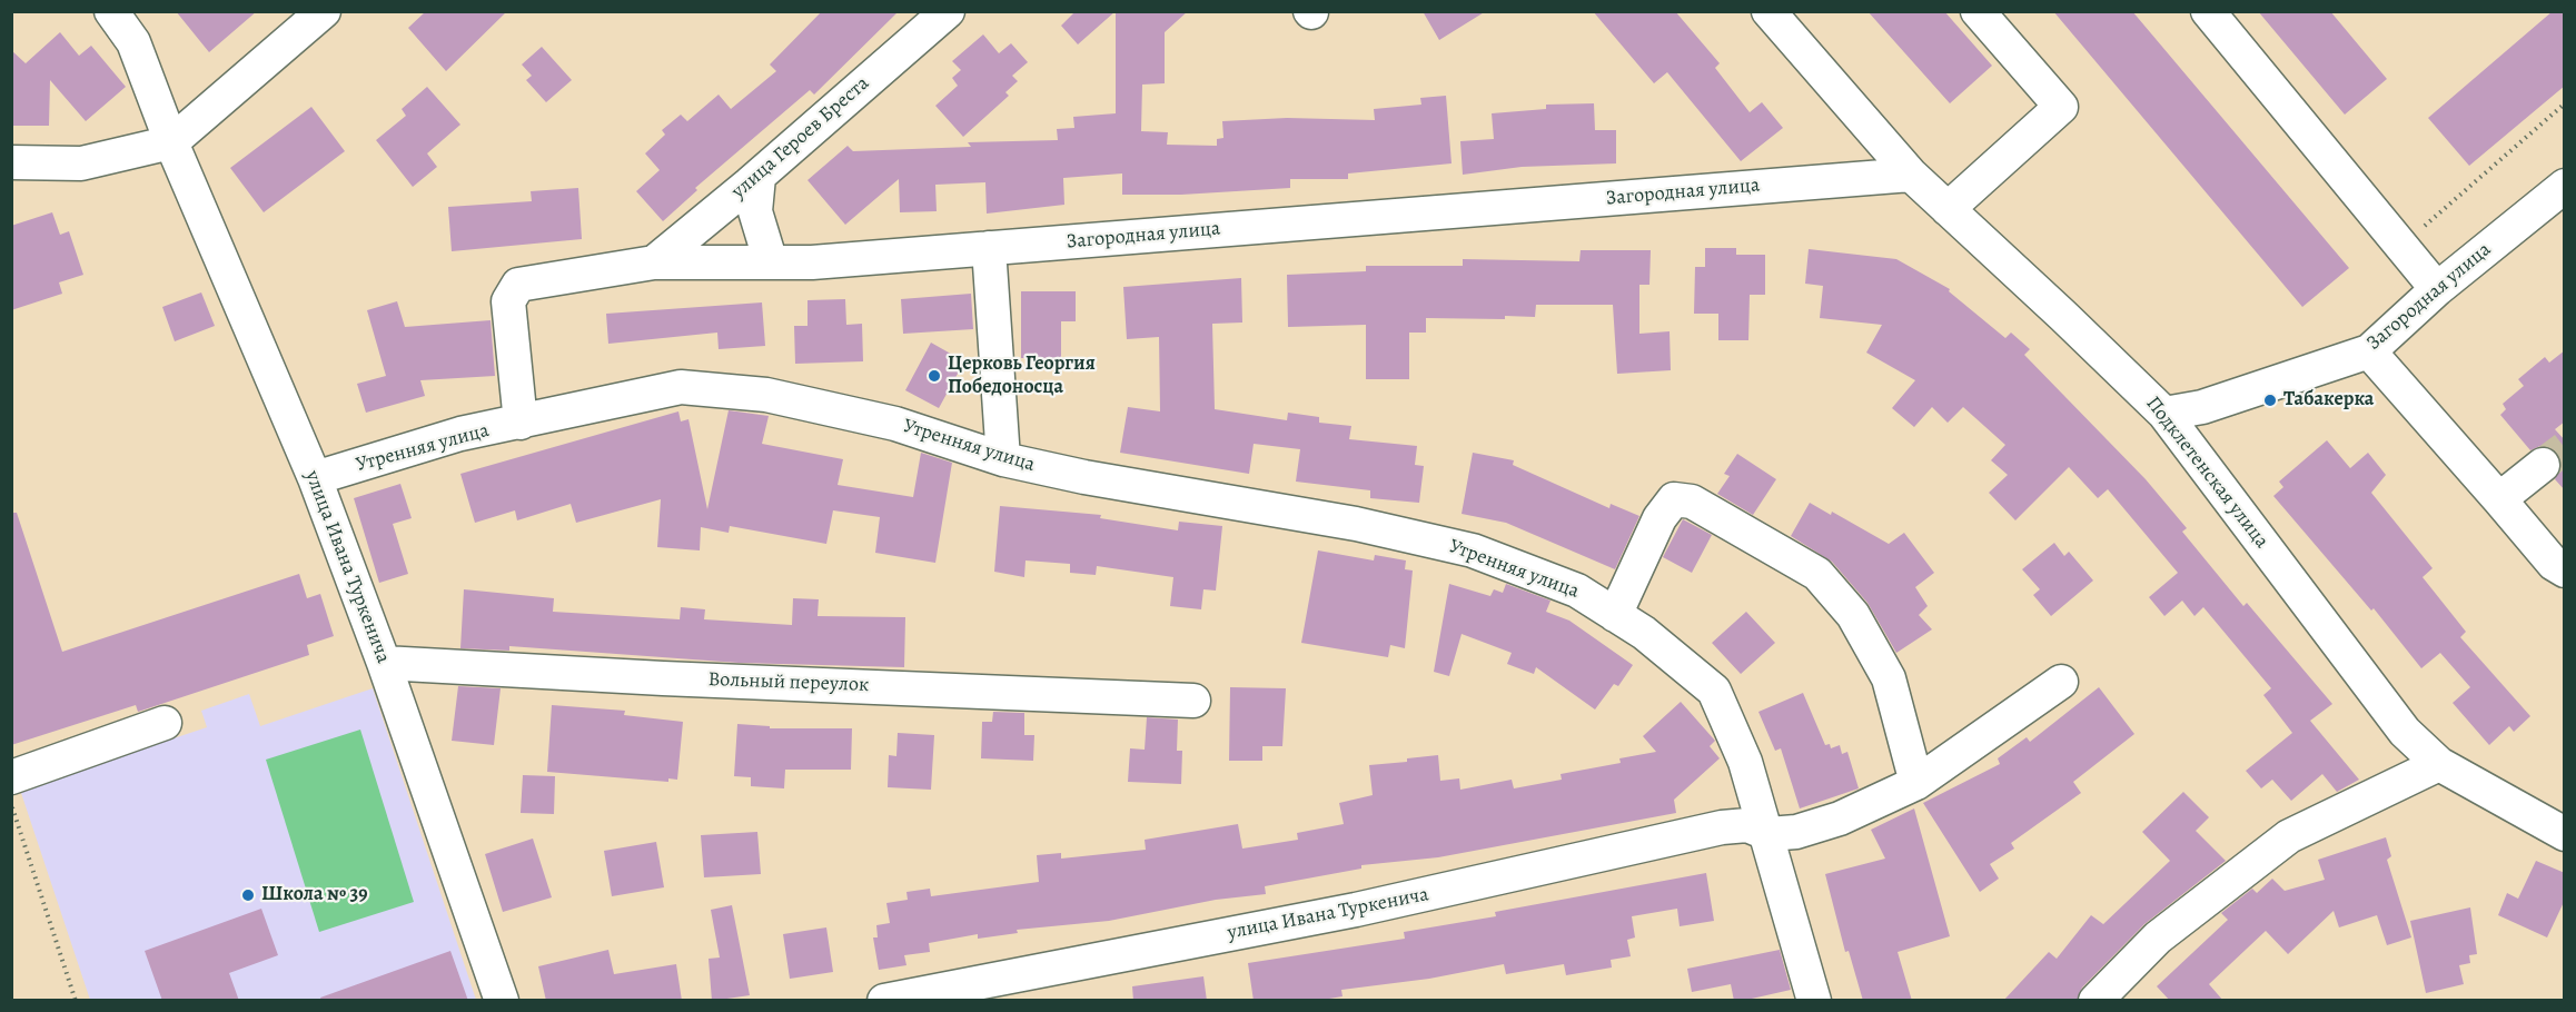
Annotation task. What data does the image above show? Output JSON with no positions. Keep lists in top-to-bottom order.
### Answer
{
  "streets": {
    "street": [
      "улица Героев Бреста",
      "Загородная улица",
      "Утренняя улица",
      "Подклетенская улица",
      "улица Ивана Туркенича",
      "Вольный переулок"
    ]
  },
  "crossings": [
    ["улица Героев Бреста", "Загородная улица"],
    ["Загородная улица", "Утренняя улица"],
    ["Загородная улица", "Подклетенская улица"],
    ["Утренняя улица", "улица Ивана Туркенича"],
    ["улица Ивана Туркенича", "Вольный переулок"]
  ],
  "places": ["Церковь Георгия Победоносца", "Табакерка", "Школа № 39"]
}
